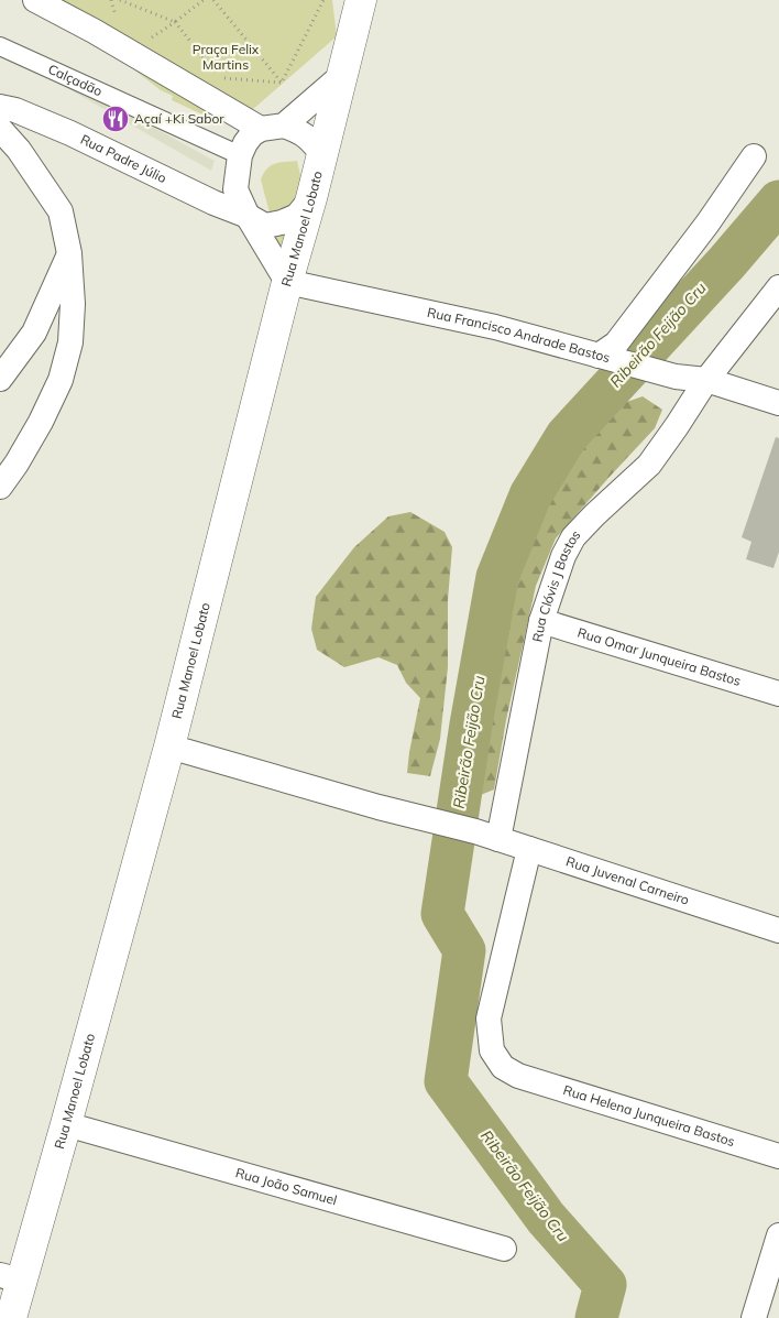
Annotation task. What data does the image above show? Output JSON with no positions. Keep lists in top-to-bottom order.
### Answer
{
  "streets": {
    "street": [
      "Calçadão",
      "Rua Padre Júlio",
      "Rua Manoel Lobato",
      "Rua Francisco Andrade Bastos",
      "Rua Clóvis J Bastos",
      "Rua Omar Junqueira Bastos",
      "Rua Juvenal Carneiro",
      "Rua Helena Junqueira Bastos",
      "Rua João Samuel"
    ]
  },
  "crossings": [
    ["Calçadão", "Rua Padre Júlio"],
    ["Calçadão", "Rua Manoel Lobato"],
    ["Rua Padre Júlio", "Rua Manoel Lobato"],
    ["Rua Manoel Lobato", "Rua Francisco Andrade Bastos"],
    ["Rua Manoel Lobato", "Rua Juvenal Carneiro"],
    ["Rua Manoel Lobato", "Rua João Samuel"],
    ["Rua Francisco Andrade Bastos", "Rua Clóvis J Bastos"],
    ["Rua Clóvis J Bastos", "Rua Omar Junqueira Bastos"],
    ["Rua Clóvis J Bastos", "Rua Juvenal Carneiro"],
    ["Rua Juvenal Carneiro", "Rua Helena Junqueira Bastos"]
  ],
  "water": ["Ribeirão Feijão Cru"],
  "parks": ["Praça Felix Martins"],
  "places": {
    "restaurant": ["Açaí +Ki Sabor"]
  }
}
